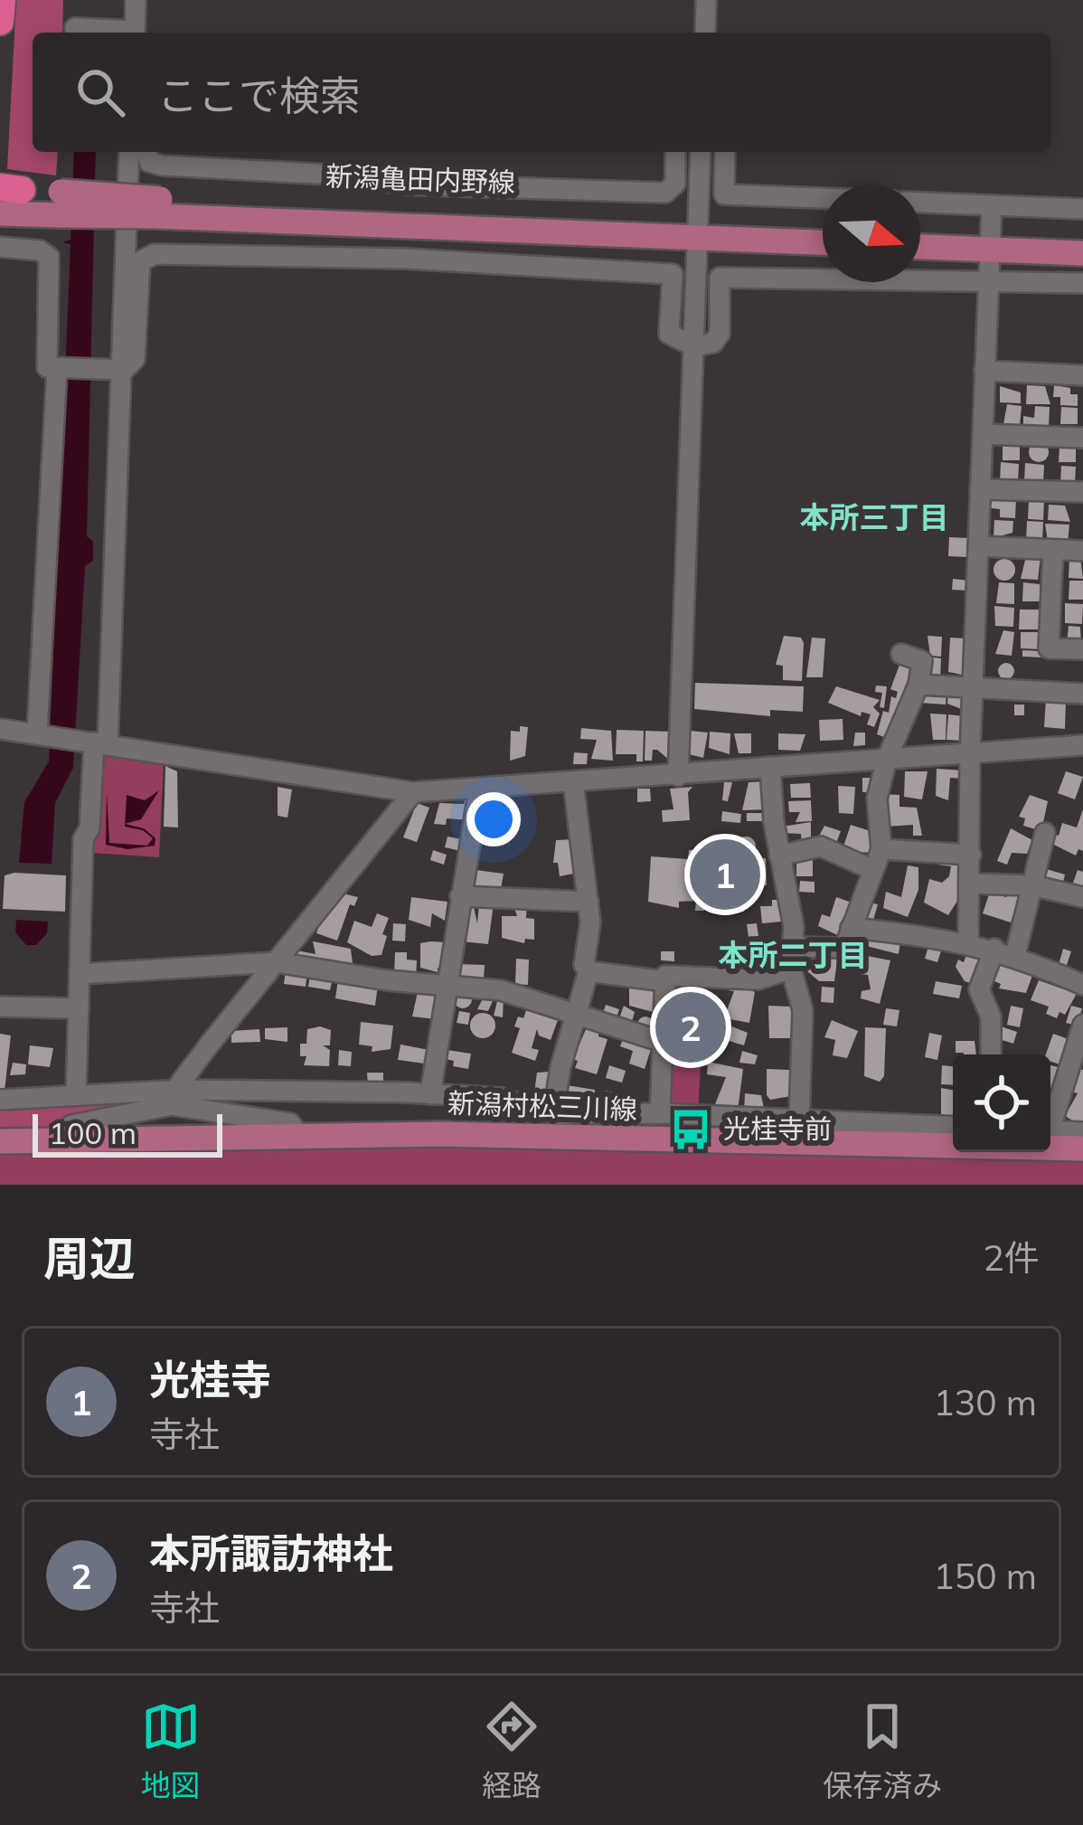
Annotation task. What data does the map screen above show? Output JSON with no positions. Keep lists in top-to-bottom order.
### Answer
{
  "streets": {
    "main road": ["新潟亀田内野線", "新潟村松三川線"]
  },
  "districts": ["本所三丁目", "本所二丁目"],
  "places": {
    "bus stop": ["光桂寺前"]
  },
  "scale_bar": "100 m",
  "north": "right",
  "page": {
    "search": "ここで検索",
    "pins": ["1", "2"],
    "scale": "100 m",
    "heading": ["周辺", "2件"],
    "list": [
      {
        "mark": "1",
        "name": "光桂寺",
        "note": "寺社",
        "value": "130 m"
      },
      {
        "mark": "2",
        "name": "本所諏訪神社",
        "note": "寺社",
        "value": "150 m"
      }
    ],
    "nav": ["地図", "経路", "保存済み"]
  }
}
